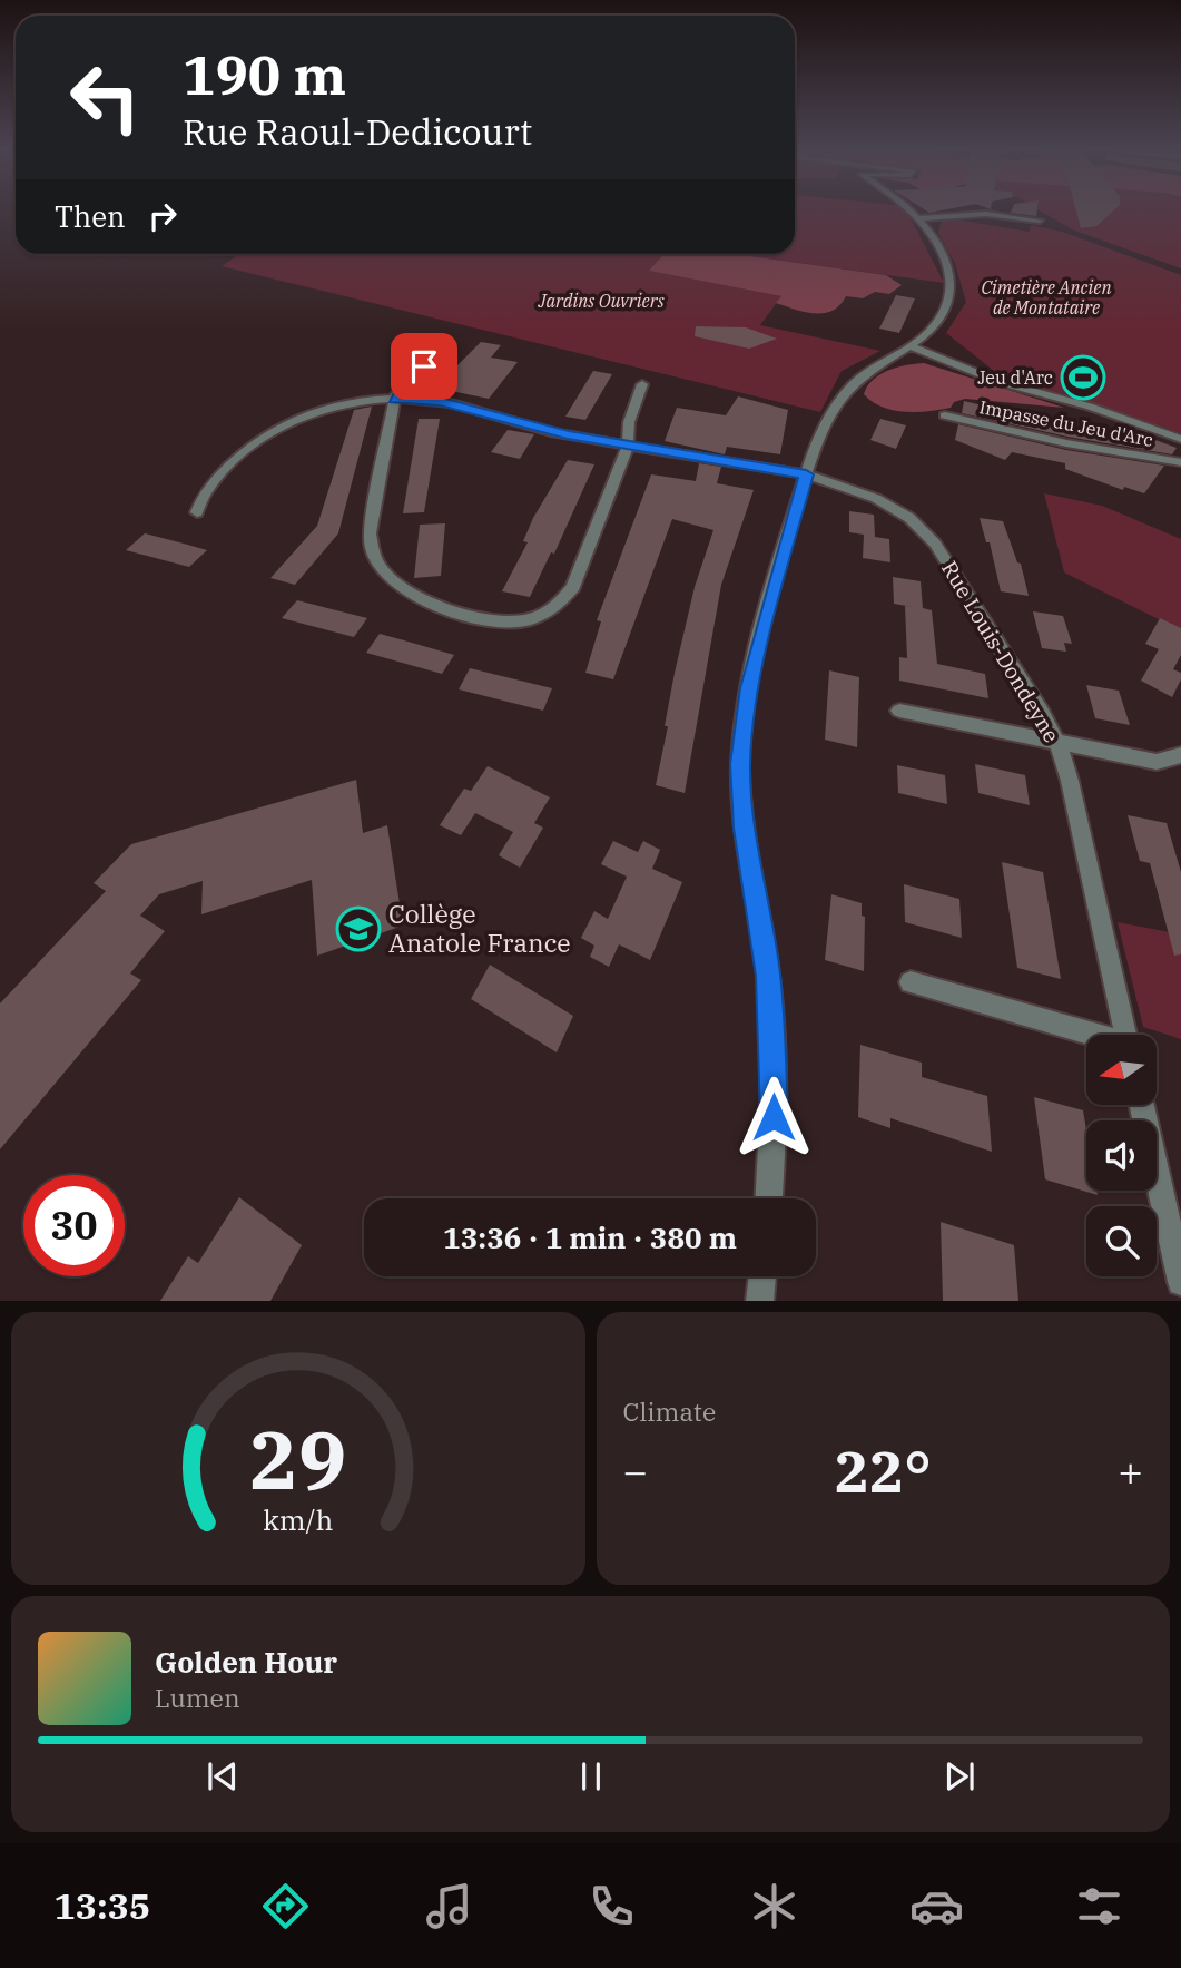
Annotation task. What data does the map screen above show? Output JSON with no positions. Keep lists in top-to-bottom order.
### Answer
{
  "streets": {
    "street": ["Impasse du Jeu d'Arc", "Rue Louis-Dondeyne"]
  },
  "parks": ["Cimetière Ancien de Montataire", "Jardins Ouvriers"],
  "places": {
    "sports": ["Jeu d'Arc"],
    "school or university": ["Collège Anatole France"]
  },
  "north": "left",
  "page": {
    "turn": ["190 m", "Rue Raoul-Dedicourt"],
    "then": "Then",
    "limit": "30",
    "trip": "13:36 · 1 min · 380 m",
    "tile": "Climate",
    "heat": ["−", "22°", "+"],
    "song": ["Golden Hour", "Lumen"],
    "tabs": "13:35",
    "gauge": ["29", "km/h"]
  }
}
